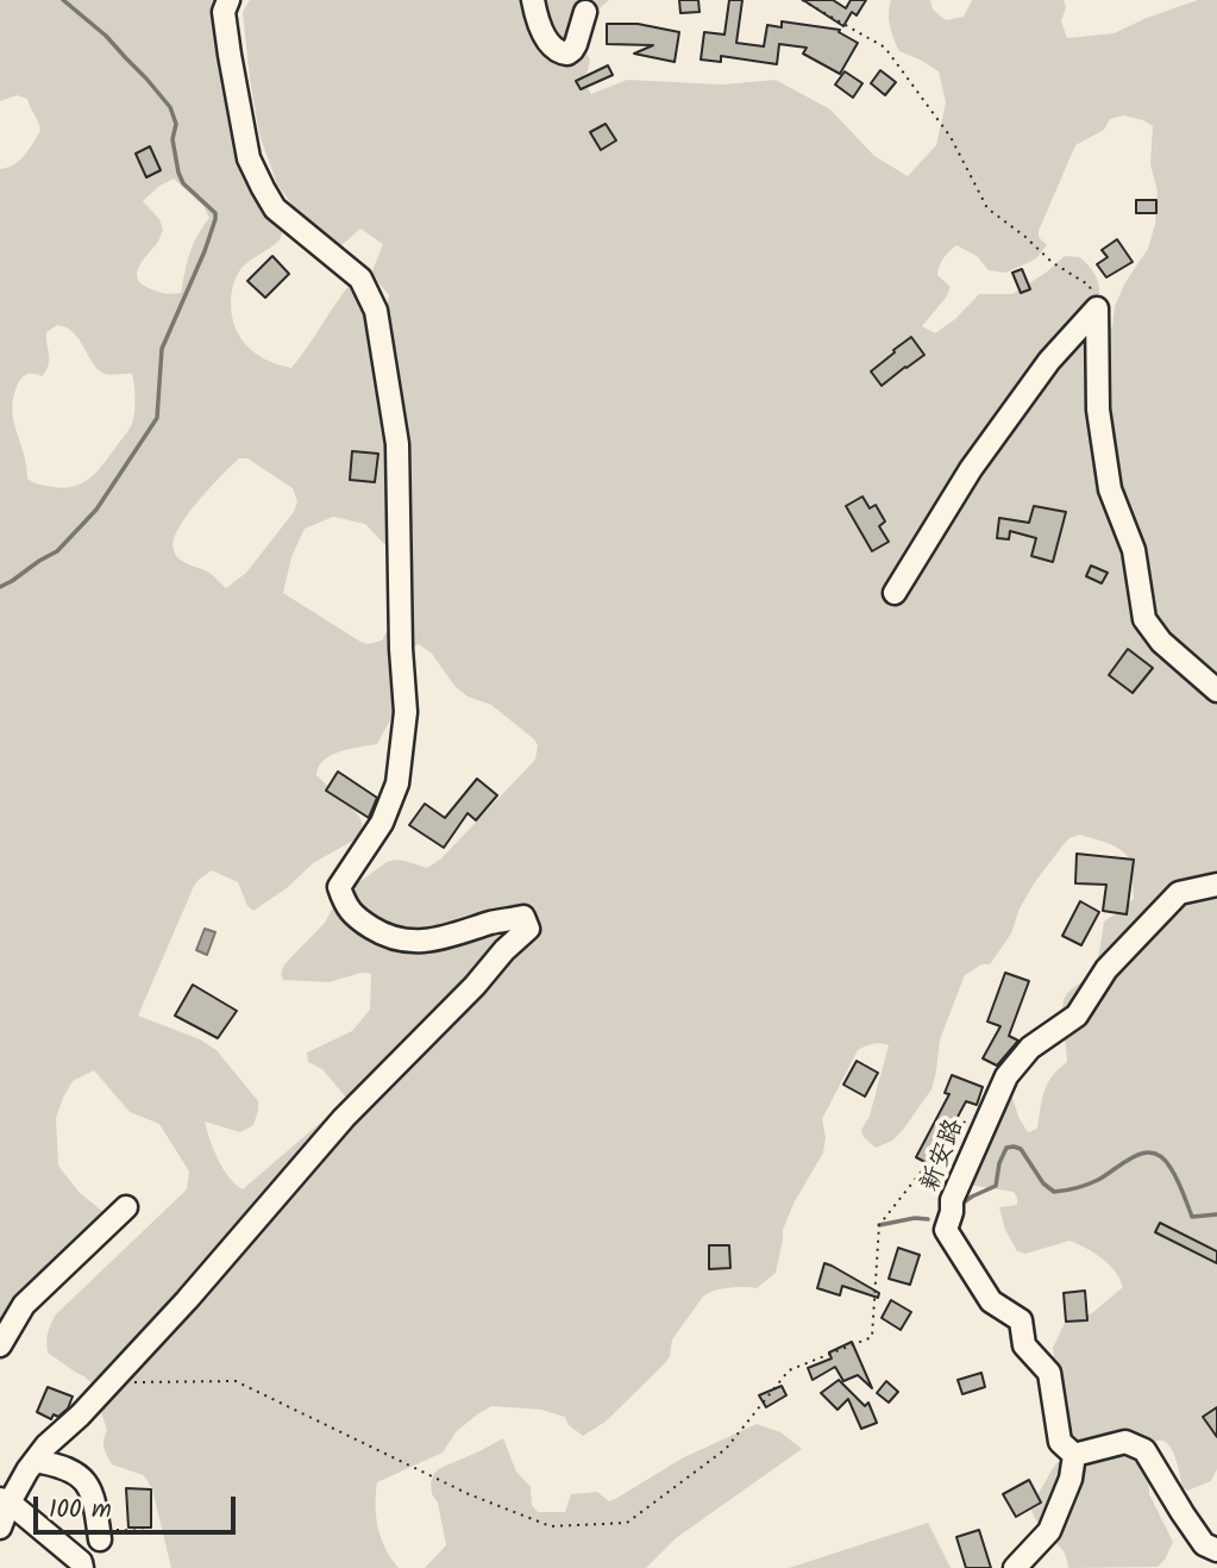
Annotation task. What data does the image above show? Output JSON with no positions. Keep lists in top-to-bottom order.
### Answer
{
  "streets": {
    "street": ["新安路"]
  },
  "scale_bar": "100 m"
}
